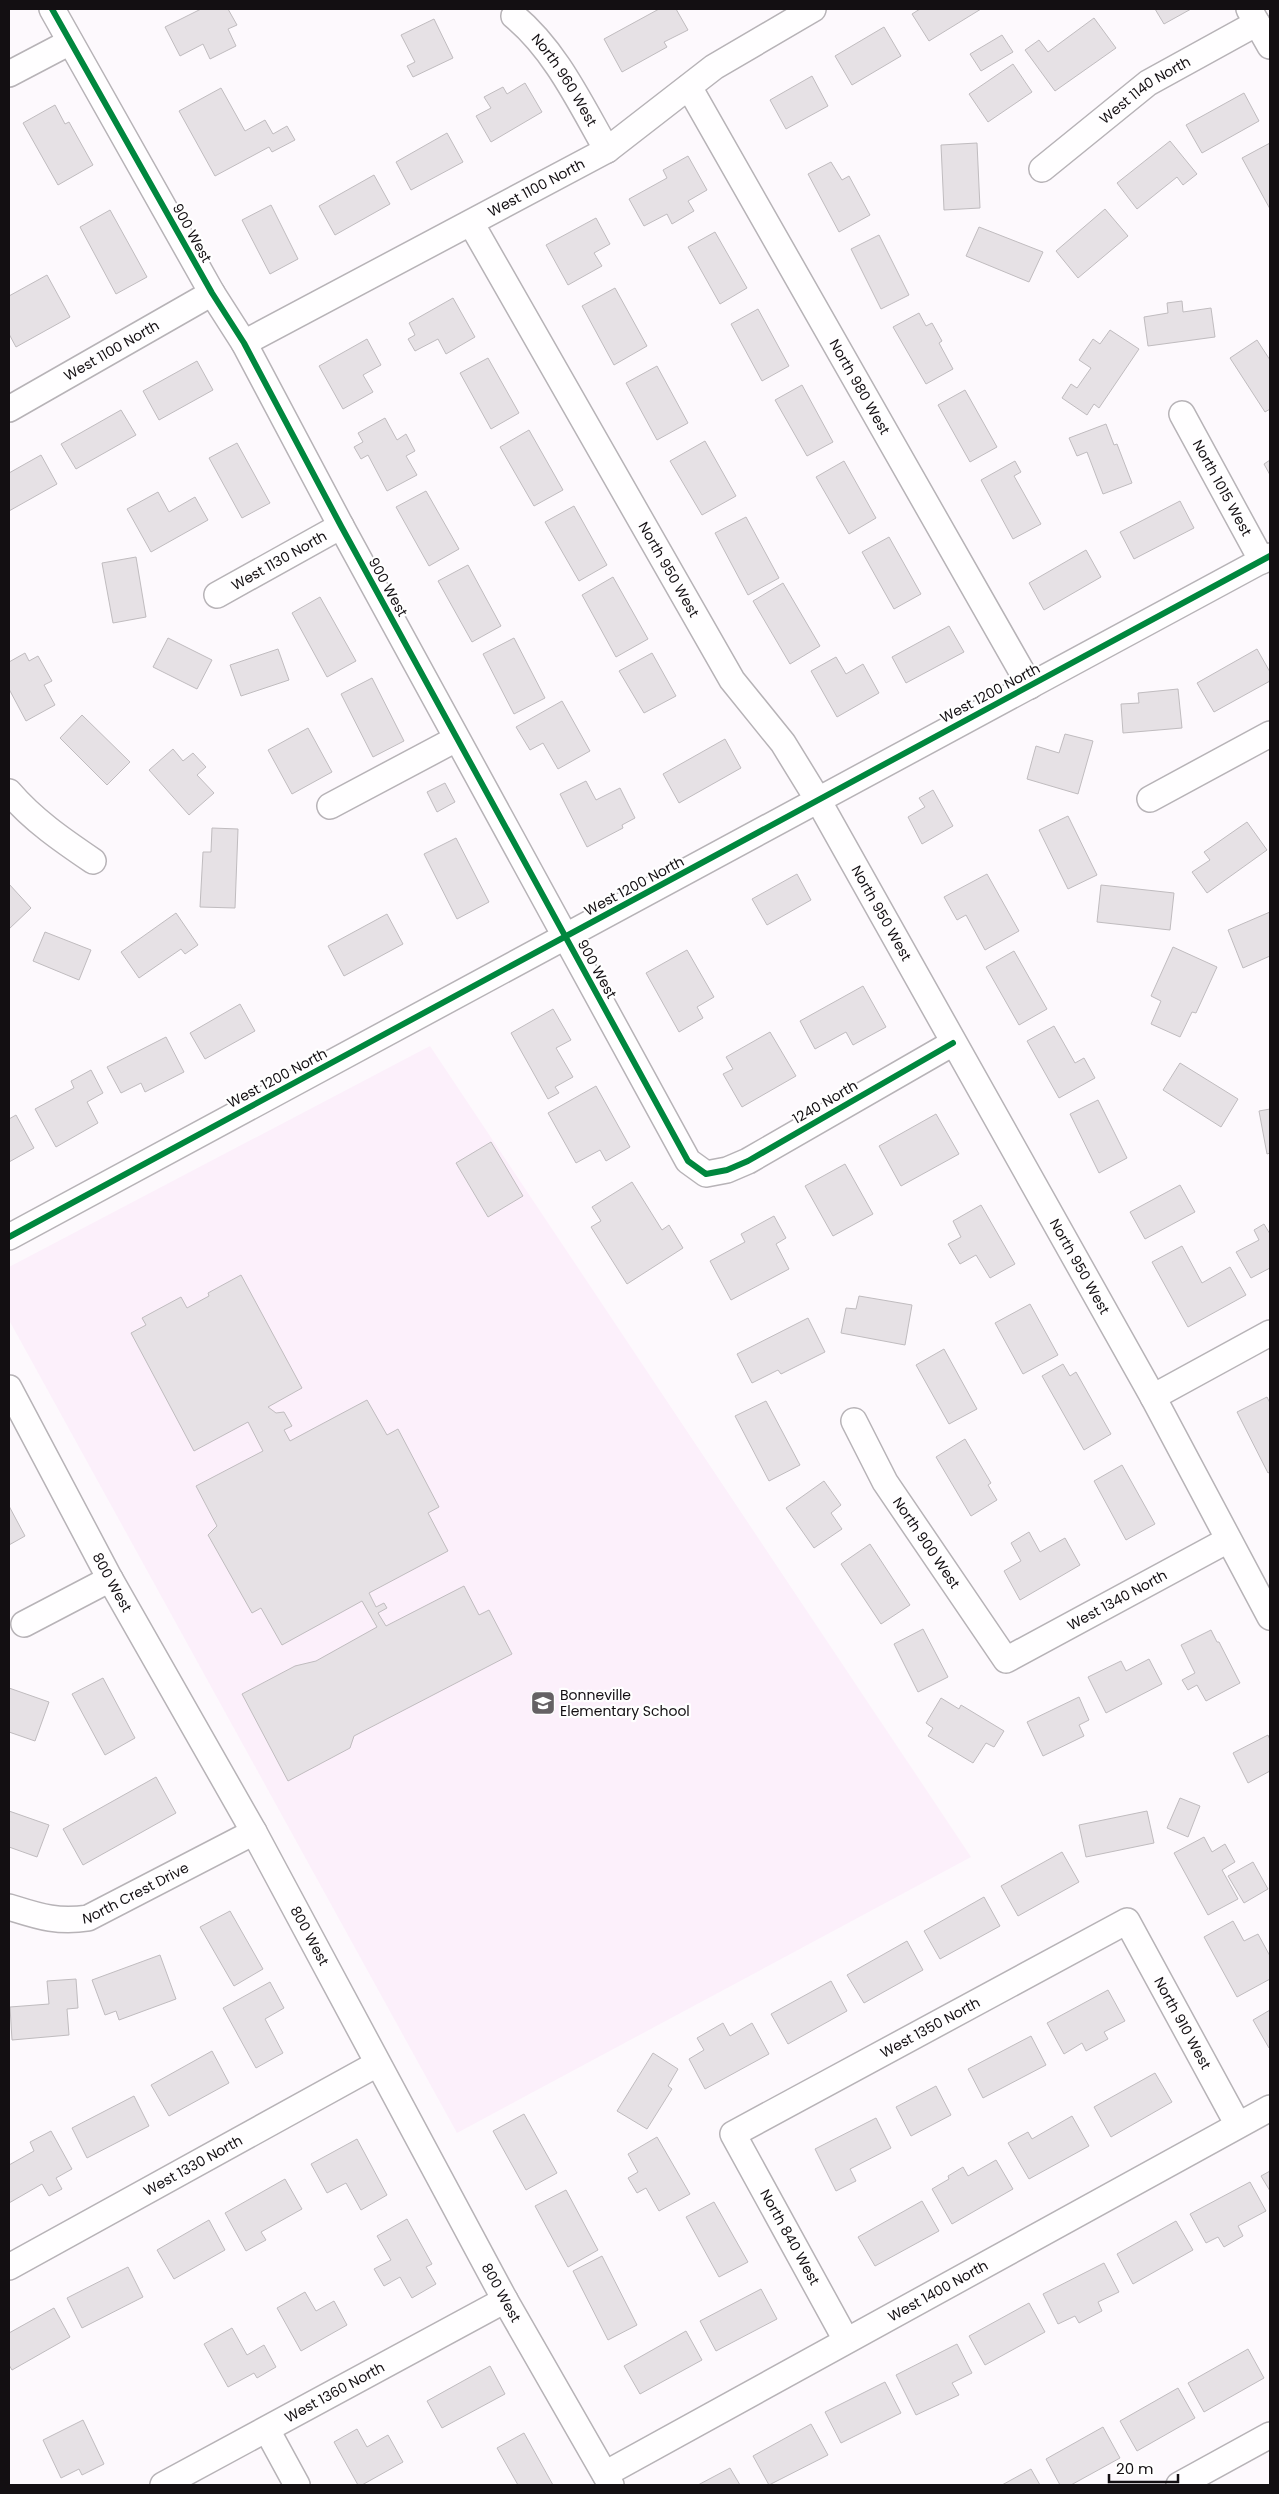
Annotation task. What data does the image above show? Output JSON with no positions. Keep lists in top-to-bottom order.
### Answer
{
  "streets": {
    "street": [
      "North 960 West",
      "West 1140 North",
      "West 1100 North",
      "900 West",
      "North 980 West",
      "North 1015 West",
      "West 1130 North",
      "North 950 West",
      "West 1200 North",
      "1240 North",
      "North 900 West",
      "800 West",
      "West 1340 North",
      "North Crest Drive",
      "North 910 West",
      "West 1350 North",
      "West 1330 North",
      "North 840 West",
      "West 1400 North",
      "West 1360 North"
    ]
  },
  "crossings": [
    ["North 960 West", "West 1100 North"],
    ["West 1100 North", "900 West"],
    ["West 1100 North", "North 980 West"],
    ["West 1100 North", "North 950 West"],
    ["900 West", "West 1130 North"],
    ["900 West", "West 1200 North"],
    ["900 West", "1240 North"],
    ["North 980 West", "West 1200 North"],
    ["North 1015 West", "West 1200 North"],
    ["North 950 West", "West 1200 North"],
    ["North 950 West", "1240 North"],
    ["North 950 West", "West 1340 North"],
    ["North 900 West", "West 1340 North"],
    ["800 West", "North Crest Drive"],
    ["800 West", "West 1330 North"],
    ["800 West", "West 1400 North"],
    ["800 West", "West 1360 North"],
    ["North 910 West", "West 1350 North"],
    ["North 910 West", "West 1400 North"],
    ["West 1350 North", "North 840 West"],
    ["North 840 West", "West 1400 North"]
  ],
  "places": {
    "school or university": ["Bonneville Elementary School"]
  },
  "scale_bar": "20 m"
}
